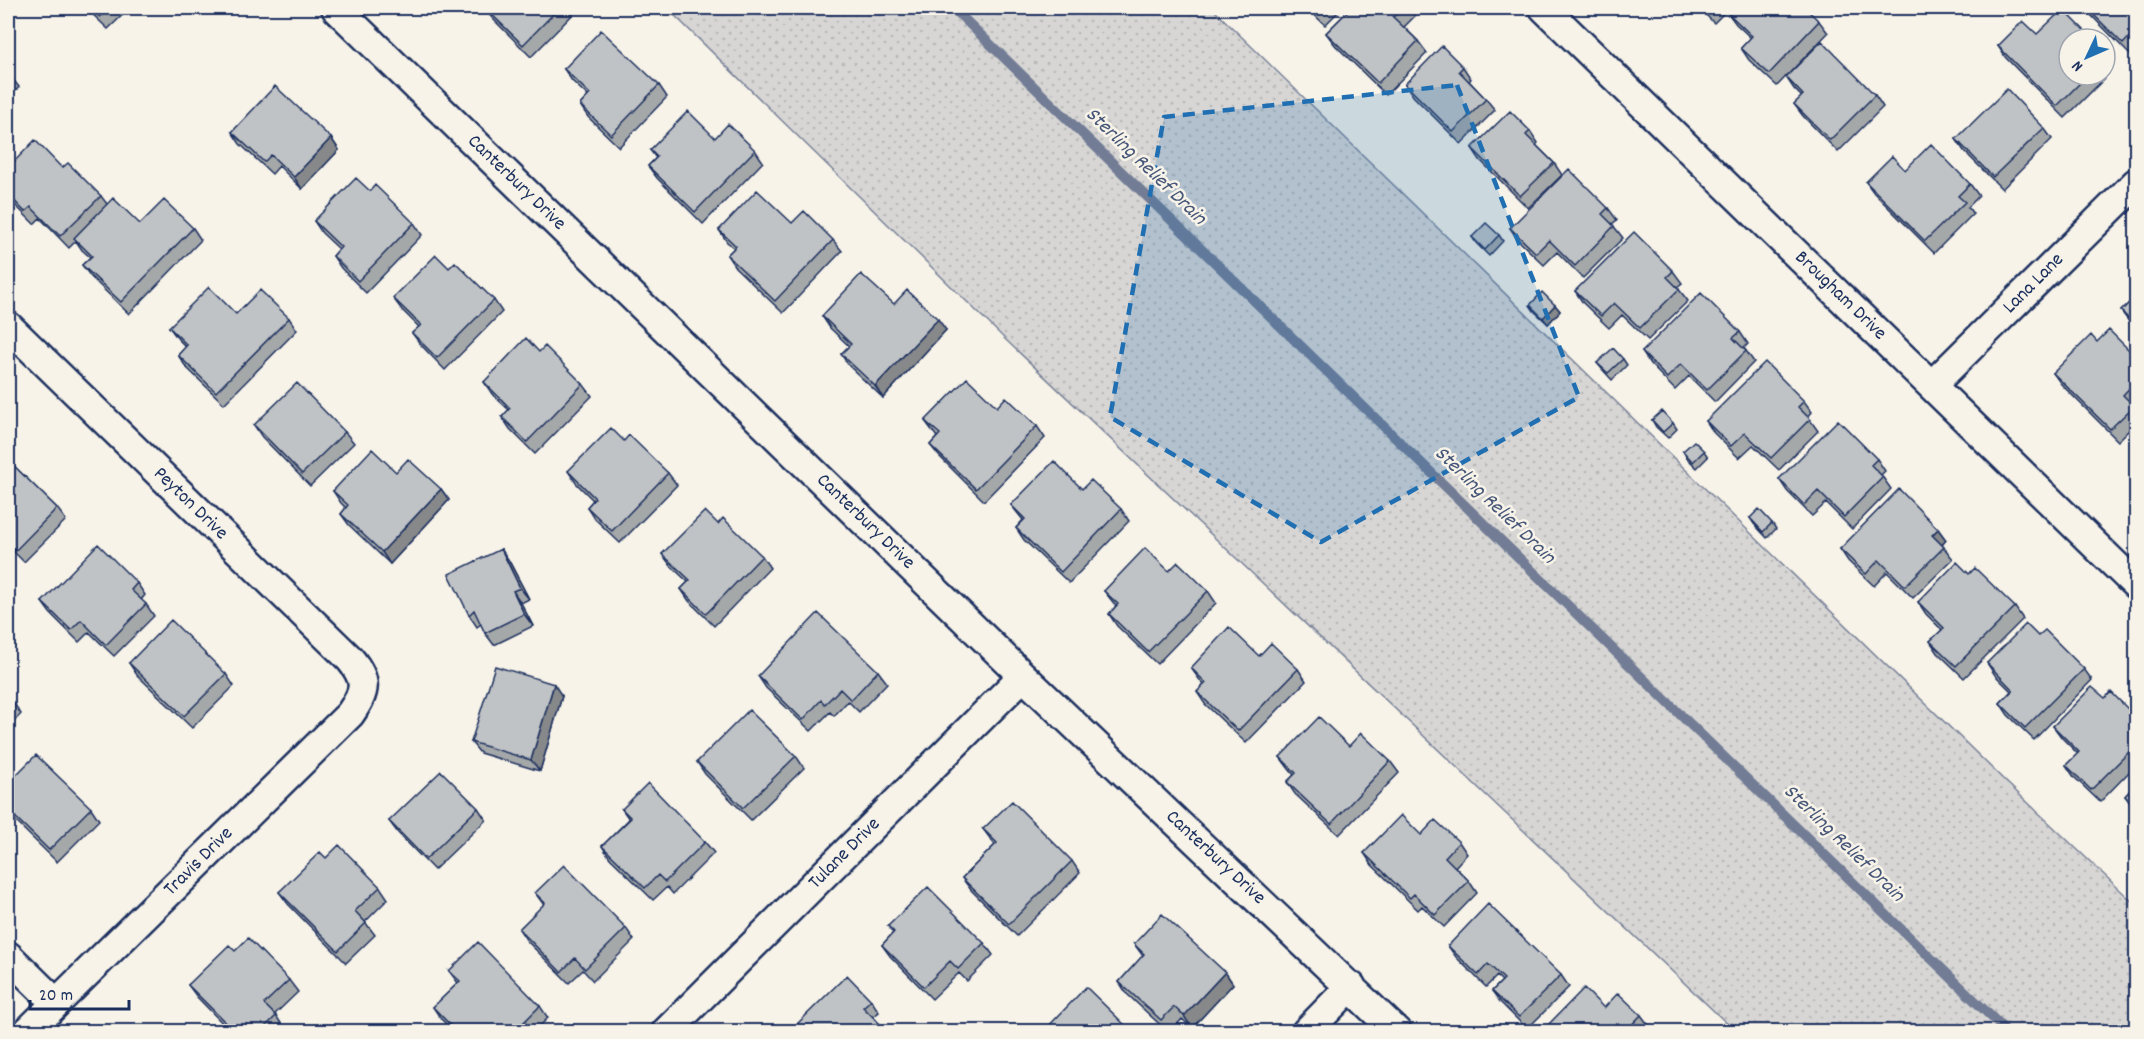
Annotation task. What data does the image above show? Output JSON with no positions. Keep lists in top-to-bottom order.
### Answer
{
  "streets": {
    "street": [
      "Canterbury Drive",
      "Lana Lane",
      "Brougham Drive",
      "Peyton Drive",
      "Tulane Drive",
      "Travis Drive"
    ]
  },
  "crossings": [
    ["Canterbury Drive", "Tulane Drive"],
    ["Lana Lane", "Brougham Drive"],
    ["Peyton Drive", "Travis Drive"]
  ],
  "water": ["Sterling Relief Drain"],
  "scale_bar": "20 m",
  "north": "bottom left"
}
